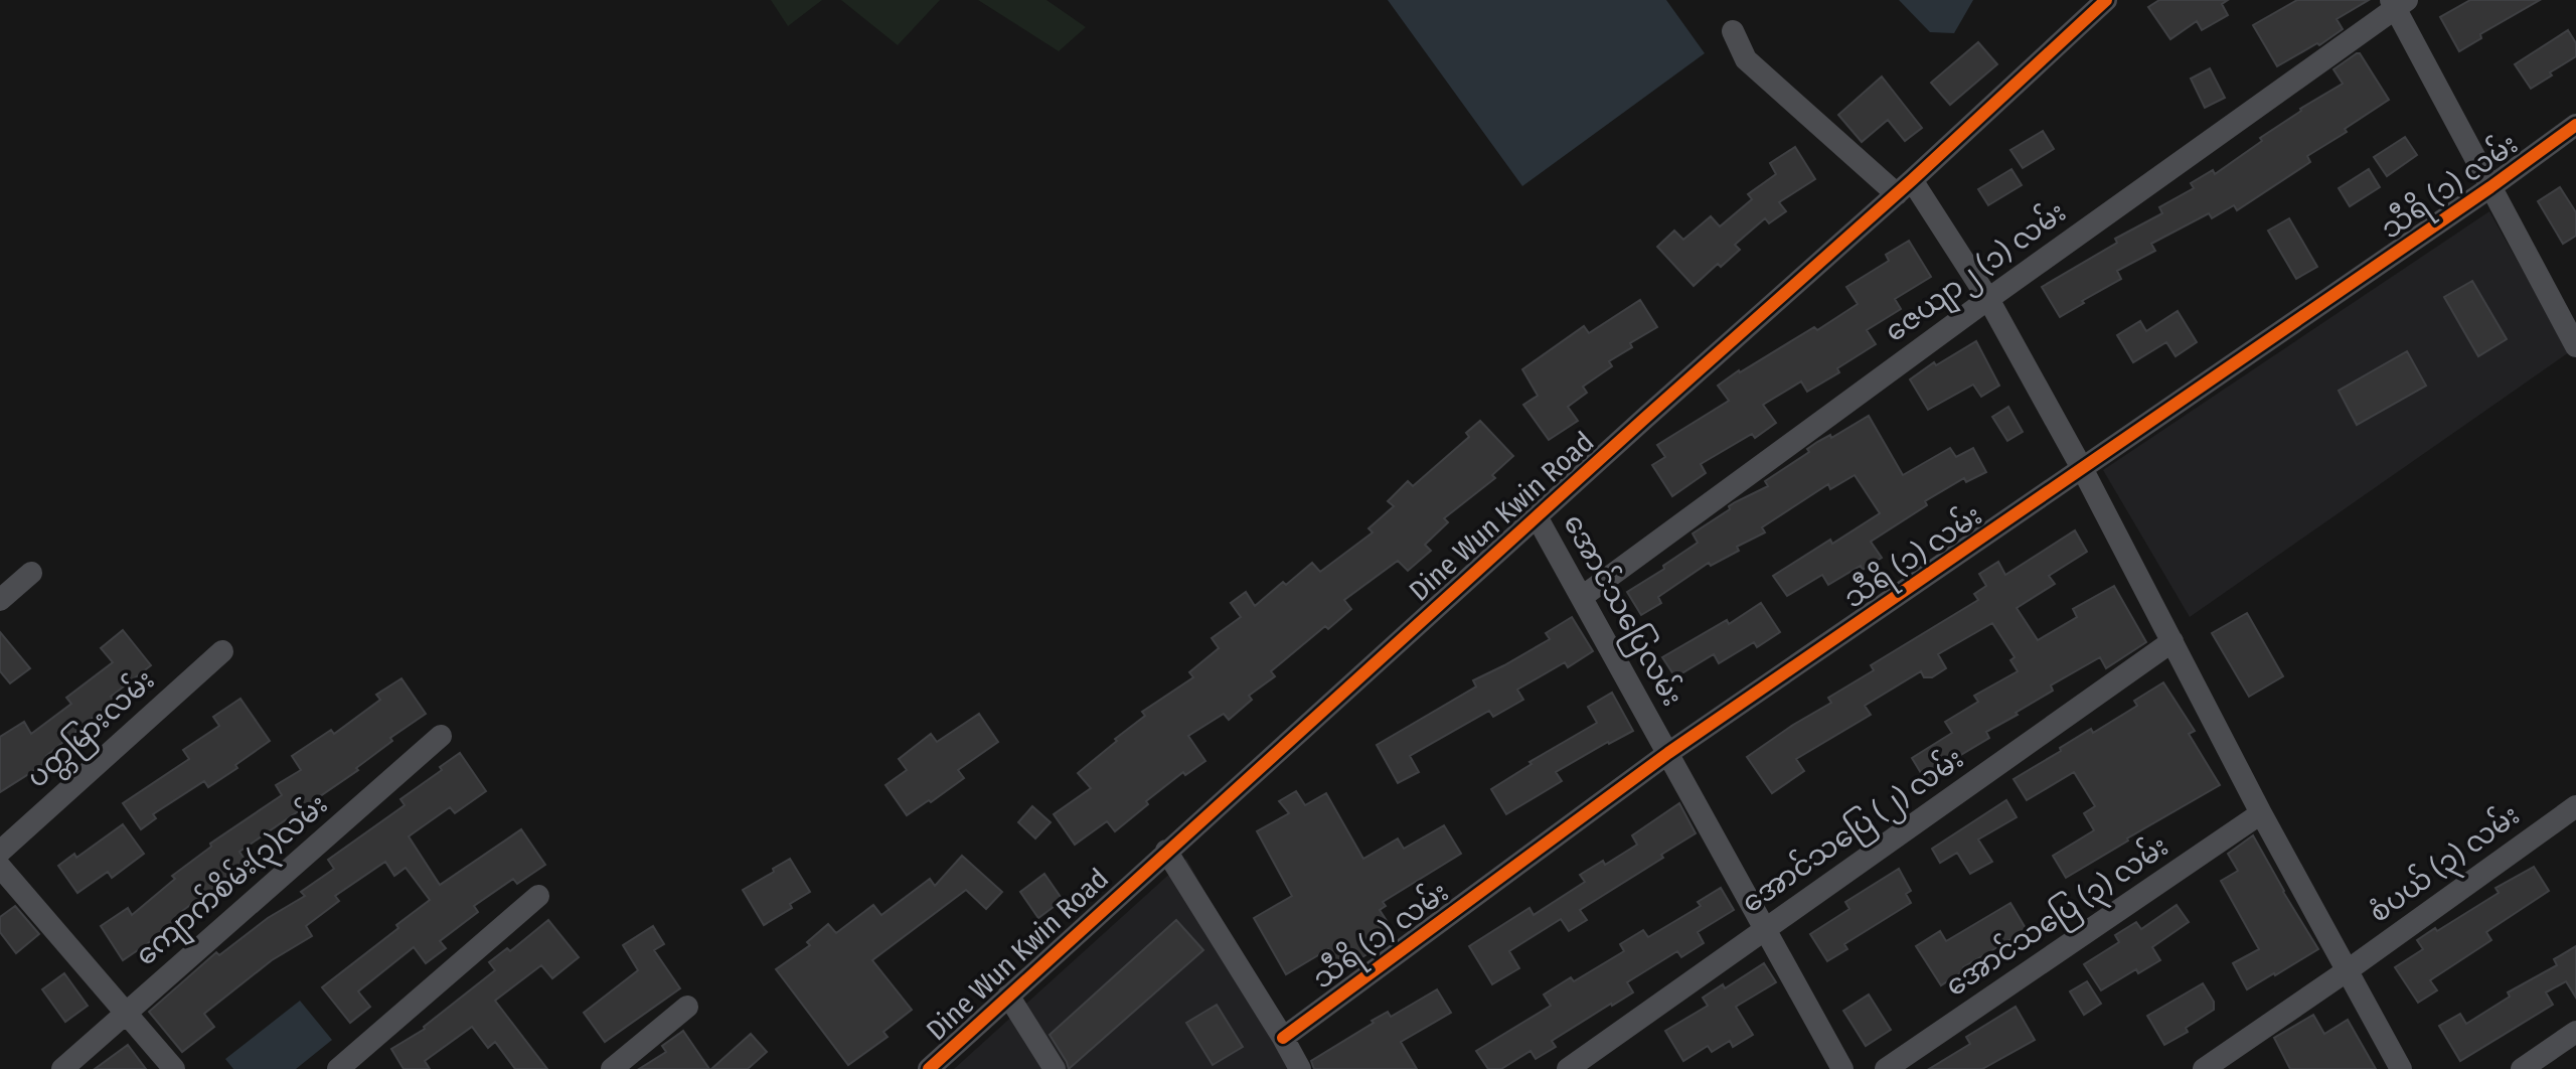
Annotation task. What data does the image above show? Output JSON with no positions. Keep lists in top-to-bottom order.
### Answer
{
  "streets": {
    "street": [
      "သီရိ (၁) လမ်း",
      "ဇေယျာ၂ (၁) လမ်း",
      "Dine Wun Kwin Road",
      "အောင်သပြေလမ်း",
      "ပတ္တမြားလမ်း",
      "အောင်သပြေ (၂) လမ်း",
      "စံပယ် (၃) လမ်း",
      "ကျောက်စိမ်း(၃)လမ်း",
      "အောင်သပြေ (၃) လမ်း"
    ]
  },
  "crossings": [
    ["သီရိ (၁) လမ်း", "အောင်သပြေလမ်း"],
    ["ဇေယျာ၂ (၁) လမ်း", "အောင်သပြေလမ်း"],
    ["Dine Wun Kwin Road", "အောင်သပြေလမ်း"],
    ["အောင်သပြေလမ်း", "အောင်သပြေ (၂) လမ်း"]
  ]
}
